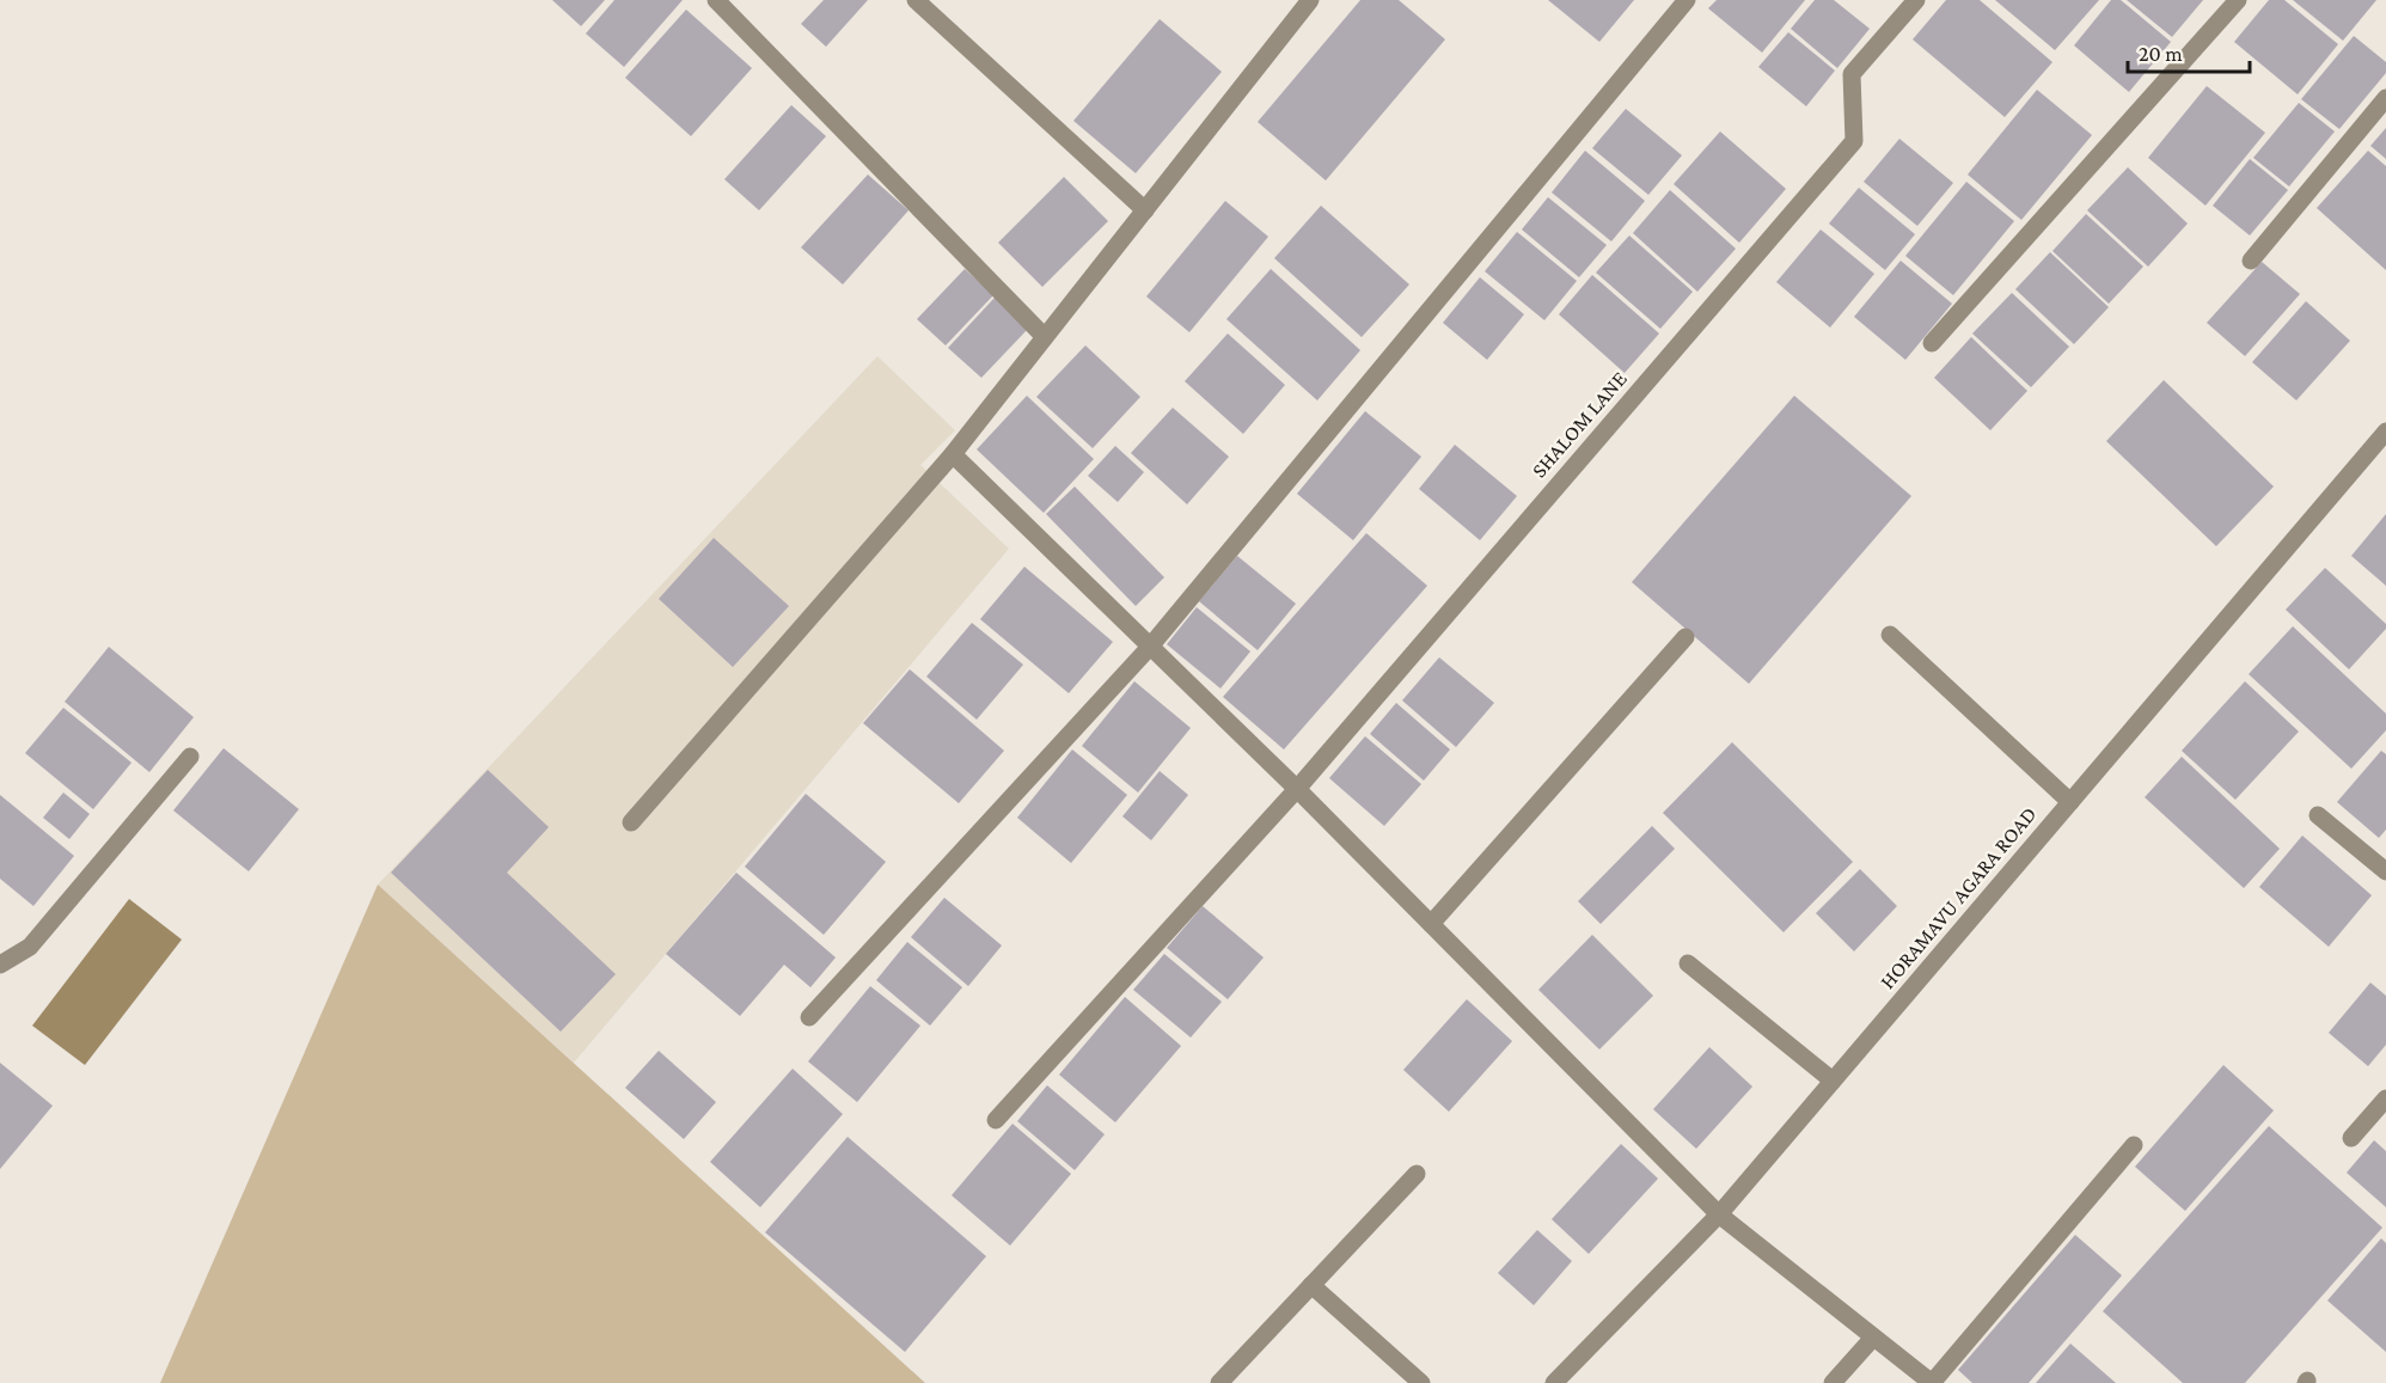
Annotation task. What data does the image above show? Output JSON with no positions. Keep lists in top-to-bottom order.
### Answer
{
  "streets": {
    "street": ["SHALOM LANE", "HORAMAVU AGARA ROAD"]
  },
  "scale_bar": "20 m"
}
